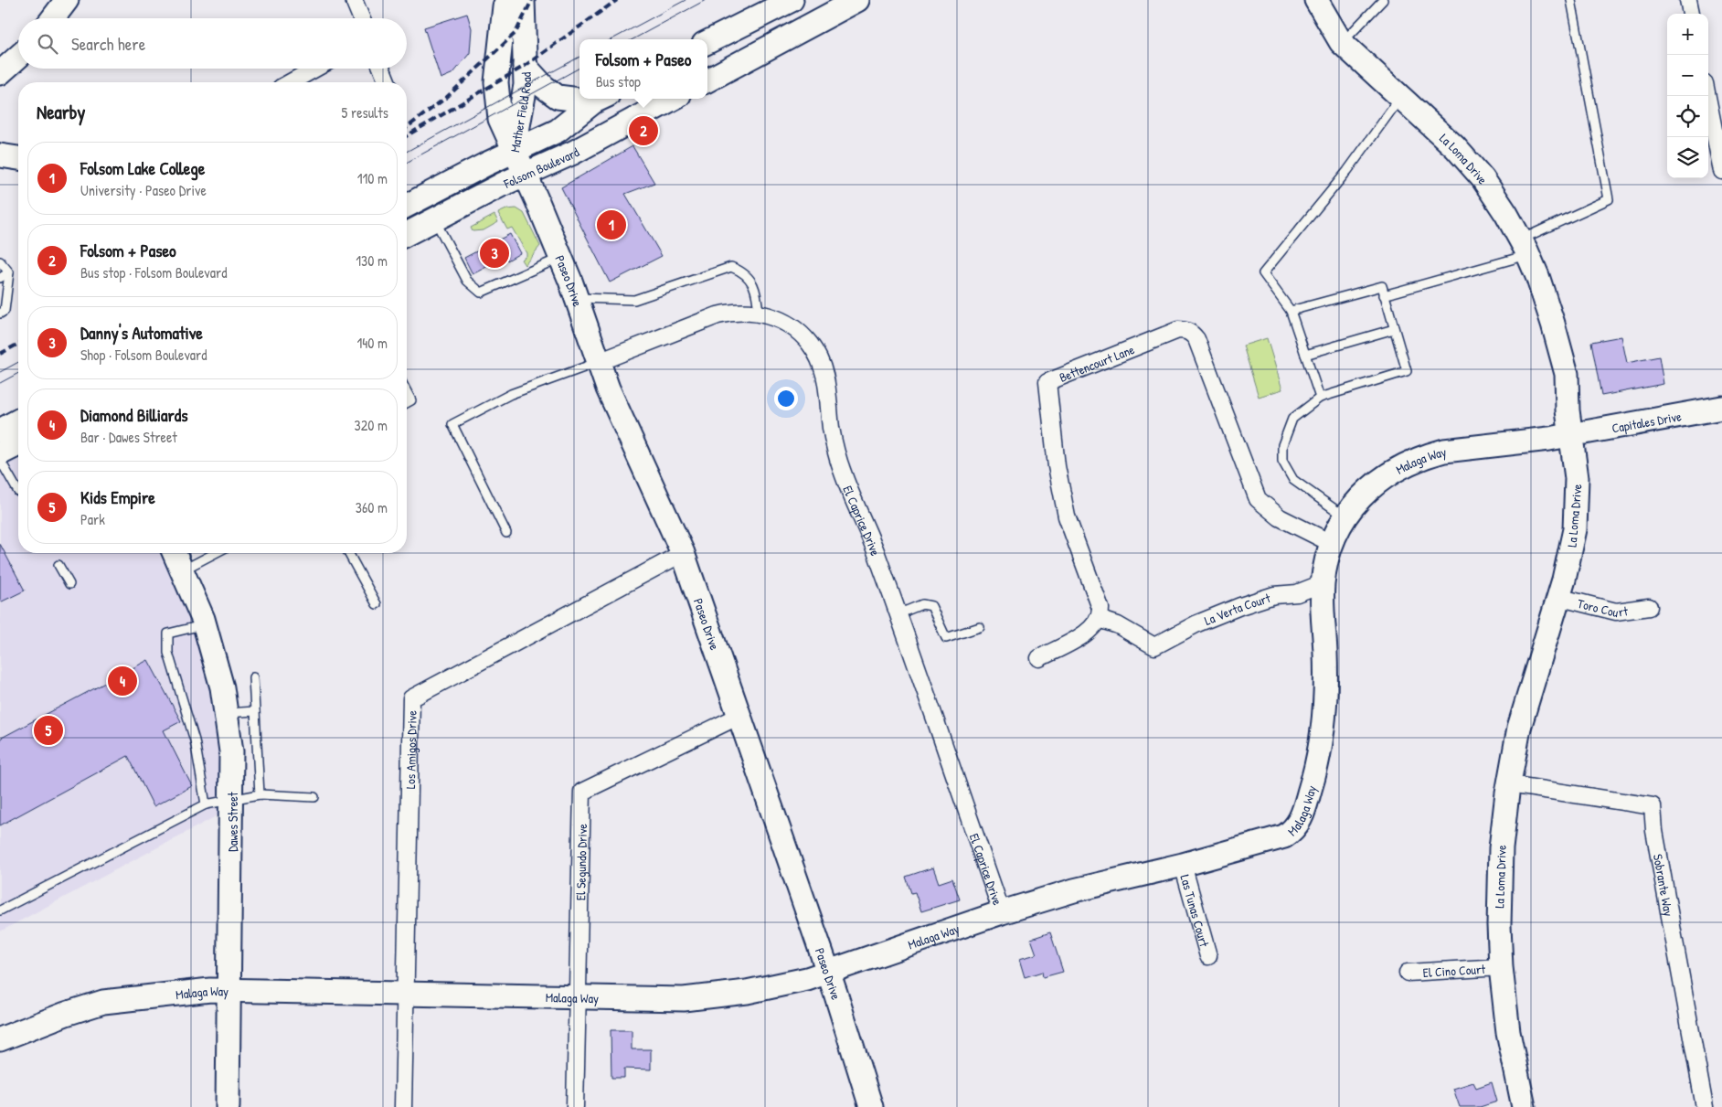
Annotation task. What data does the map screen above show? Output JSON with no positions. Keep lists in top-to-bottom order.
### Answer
{
  "streets": {
    "street": [
      "Mather Field Road",
      "La Loma Drive",
      "Folsom Boulevard",
      "Paseo Drive",
      "Bettencourt Lane",
      "Capitales Drive",
      "Malaga Way",
      "El Caprice Drive",
      "Toro Court",
      "La Verta Court",
      "Los Amigos Drive",
      "Dawes Street",
      "El Segundo Drive",
      "Sobrante Way",
      "Las Tunas Court",
      "El Cino Court"
    ]
  },
  "crossings": [
    ["Mather Field Road", "Folsom Boulevard"],
    ["Mather Field Road", "Paseo Drive"],
    ["La Loma Drive", "Capitales Drive"],
    ["La Loma Drive", "Malaga Way"],
    ["La Loma Drive", "Toro Court"],
    ["La Loma Drive", "Sobrante Way"],
    ["La Loma Drive", "El Cino Court"],
    ["Folsom Boulevard", "Paseo Drive"],
    ["Paseo Drive", "Malaga Way"],
    ["Paseo Drive", "El Caprice Drive"],
    ["Paseo Drive", "Los Amigos Drive"],
    ["Paseo Drive", "El Segundo Drive"],
    ["Bettencourt Lane", "Malaga Way"],
    ["Bettencourt Lane", "La Verta Court"],
    ["Capitales Drive", "Malaga Way"],
    ["Malaga Way", "El Caprice Drive"],
    ["Malaga Way", "La Verta Court"],
    ["Malaga Way", "Los Amigos Drive"],
    ["Malaga Way", "Dawes Street"],
    ["Malaga Way", "El Segundo Drive"],
    ["Malaga Way", "Las Tunas Court"]
  ],
  "page": {
    "map_buttons": ["+", "−"],
    "search": "Search here",
    "popup": ["Folsom + Paseo", "Bus stop"],
    "heading": ["Nearby", "5 results"],
    "pins": [
      "2",
      "1",
      "3",
      "4",
      "5"
    ],
    "list": [
      {
        "mark": "1",
        "name": "Folsom Lake College",
        "note": "University · Paseo Drive",
        "value": "110 m"
      },
      {
        "mark": "2",
        "name": "Folsom + Paseo",
        "note": "Bus stop · Folsom Boulevard",
        "value": "130 m"
      },
      {
        "mark": "3",
        "name": "Danny's Automative",
        "note": "Shop · Folsom Boulevard",
        "value": "140 m"
      },
      {
        "mark": "4",
        "name": "Diamond Billiards",
        "note": "Bar · Dawes Street",
        "value": "320 m"
      },
      {
        "mark": "5",
        "name": "Kids Empire",
        "note": "Park",
        "value": "360 m"
      }
    ]
  }
}
